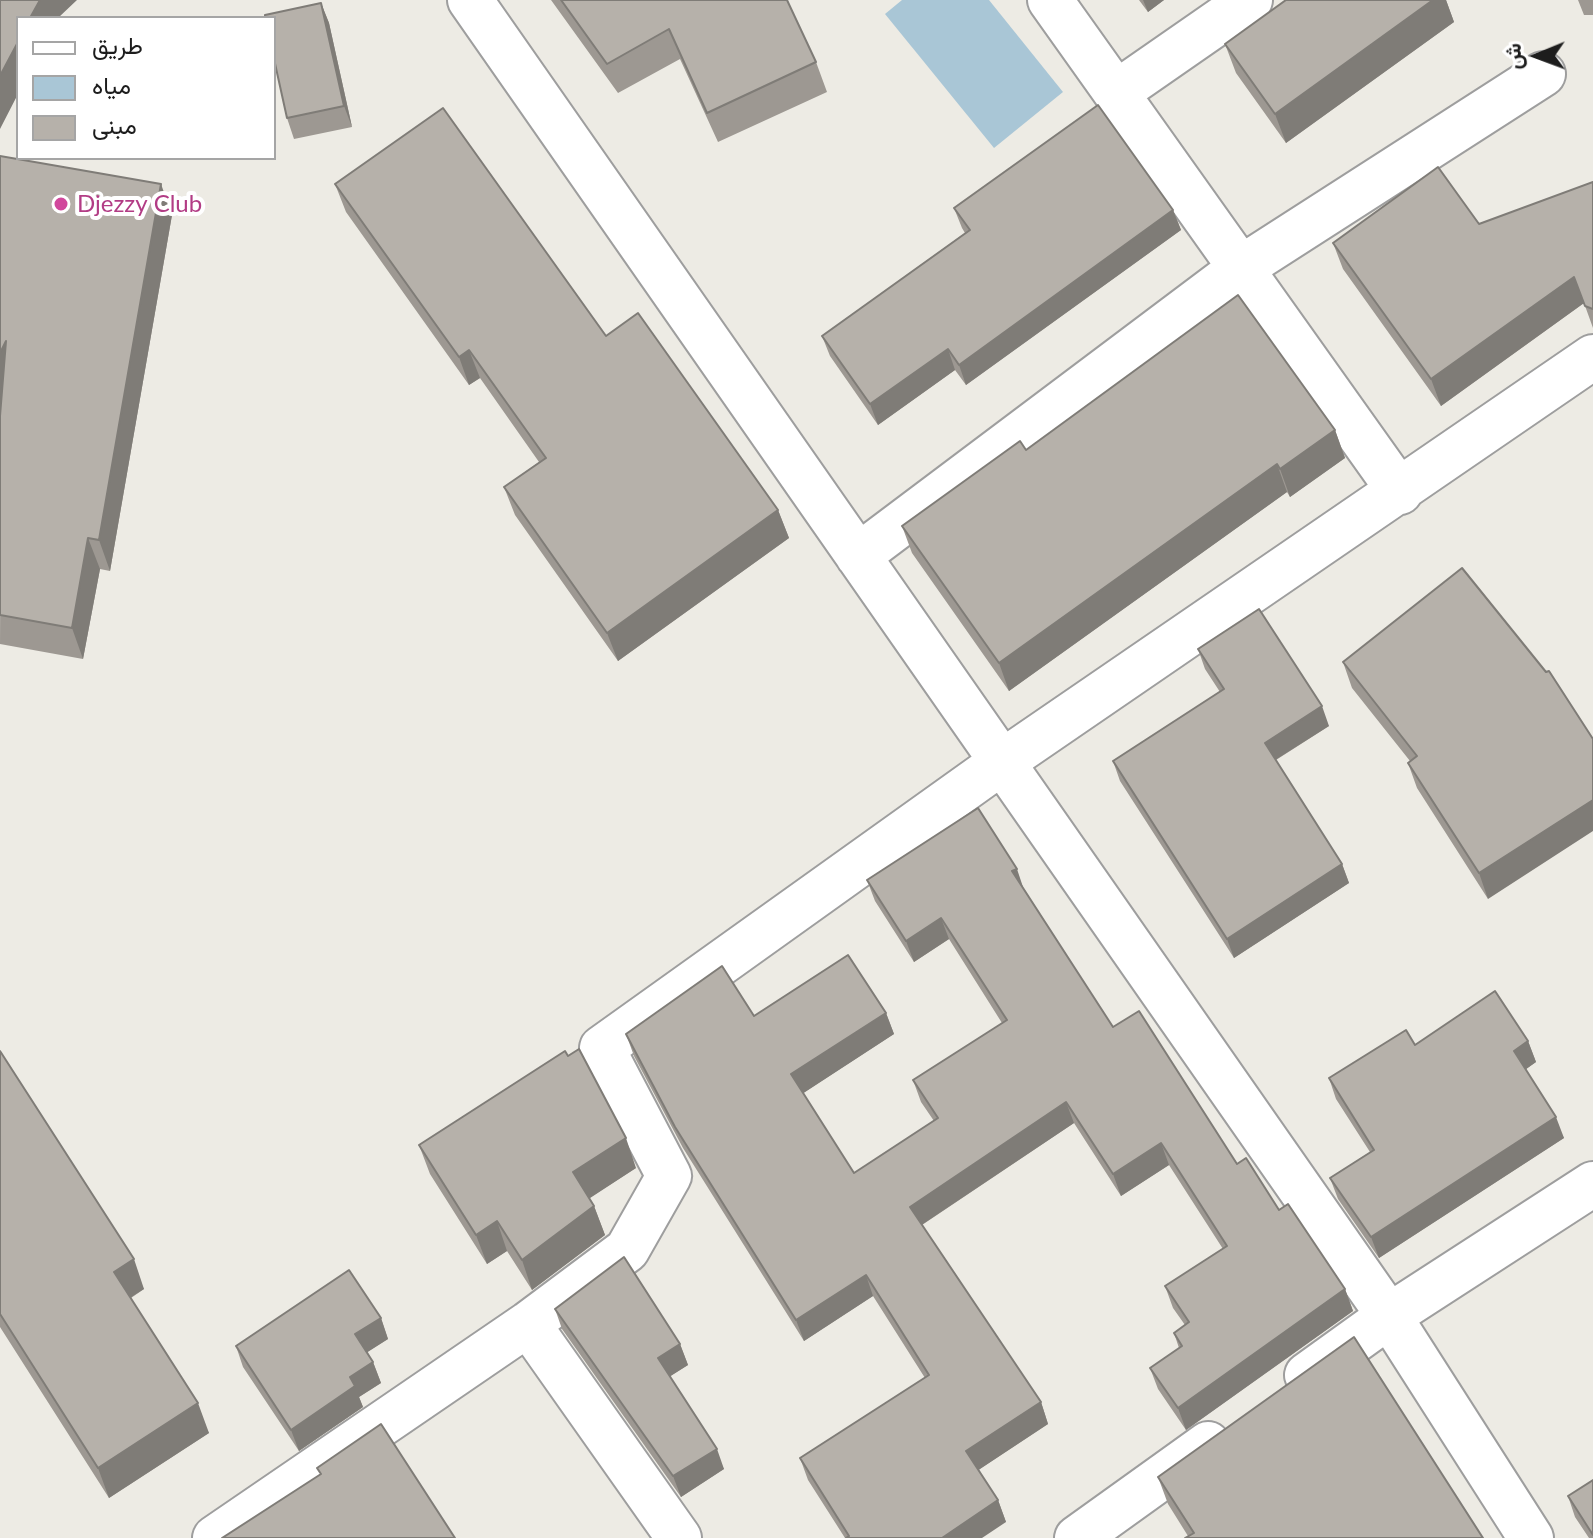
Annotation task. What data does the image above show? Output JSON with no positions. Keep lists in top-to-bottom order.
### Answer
{
  "places": ["Djezzy Club"],
  "legend": ["طريق", "مياه", "مبنى"],
  "north": "left"
}
